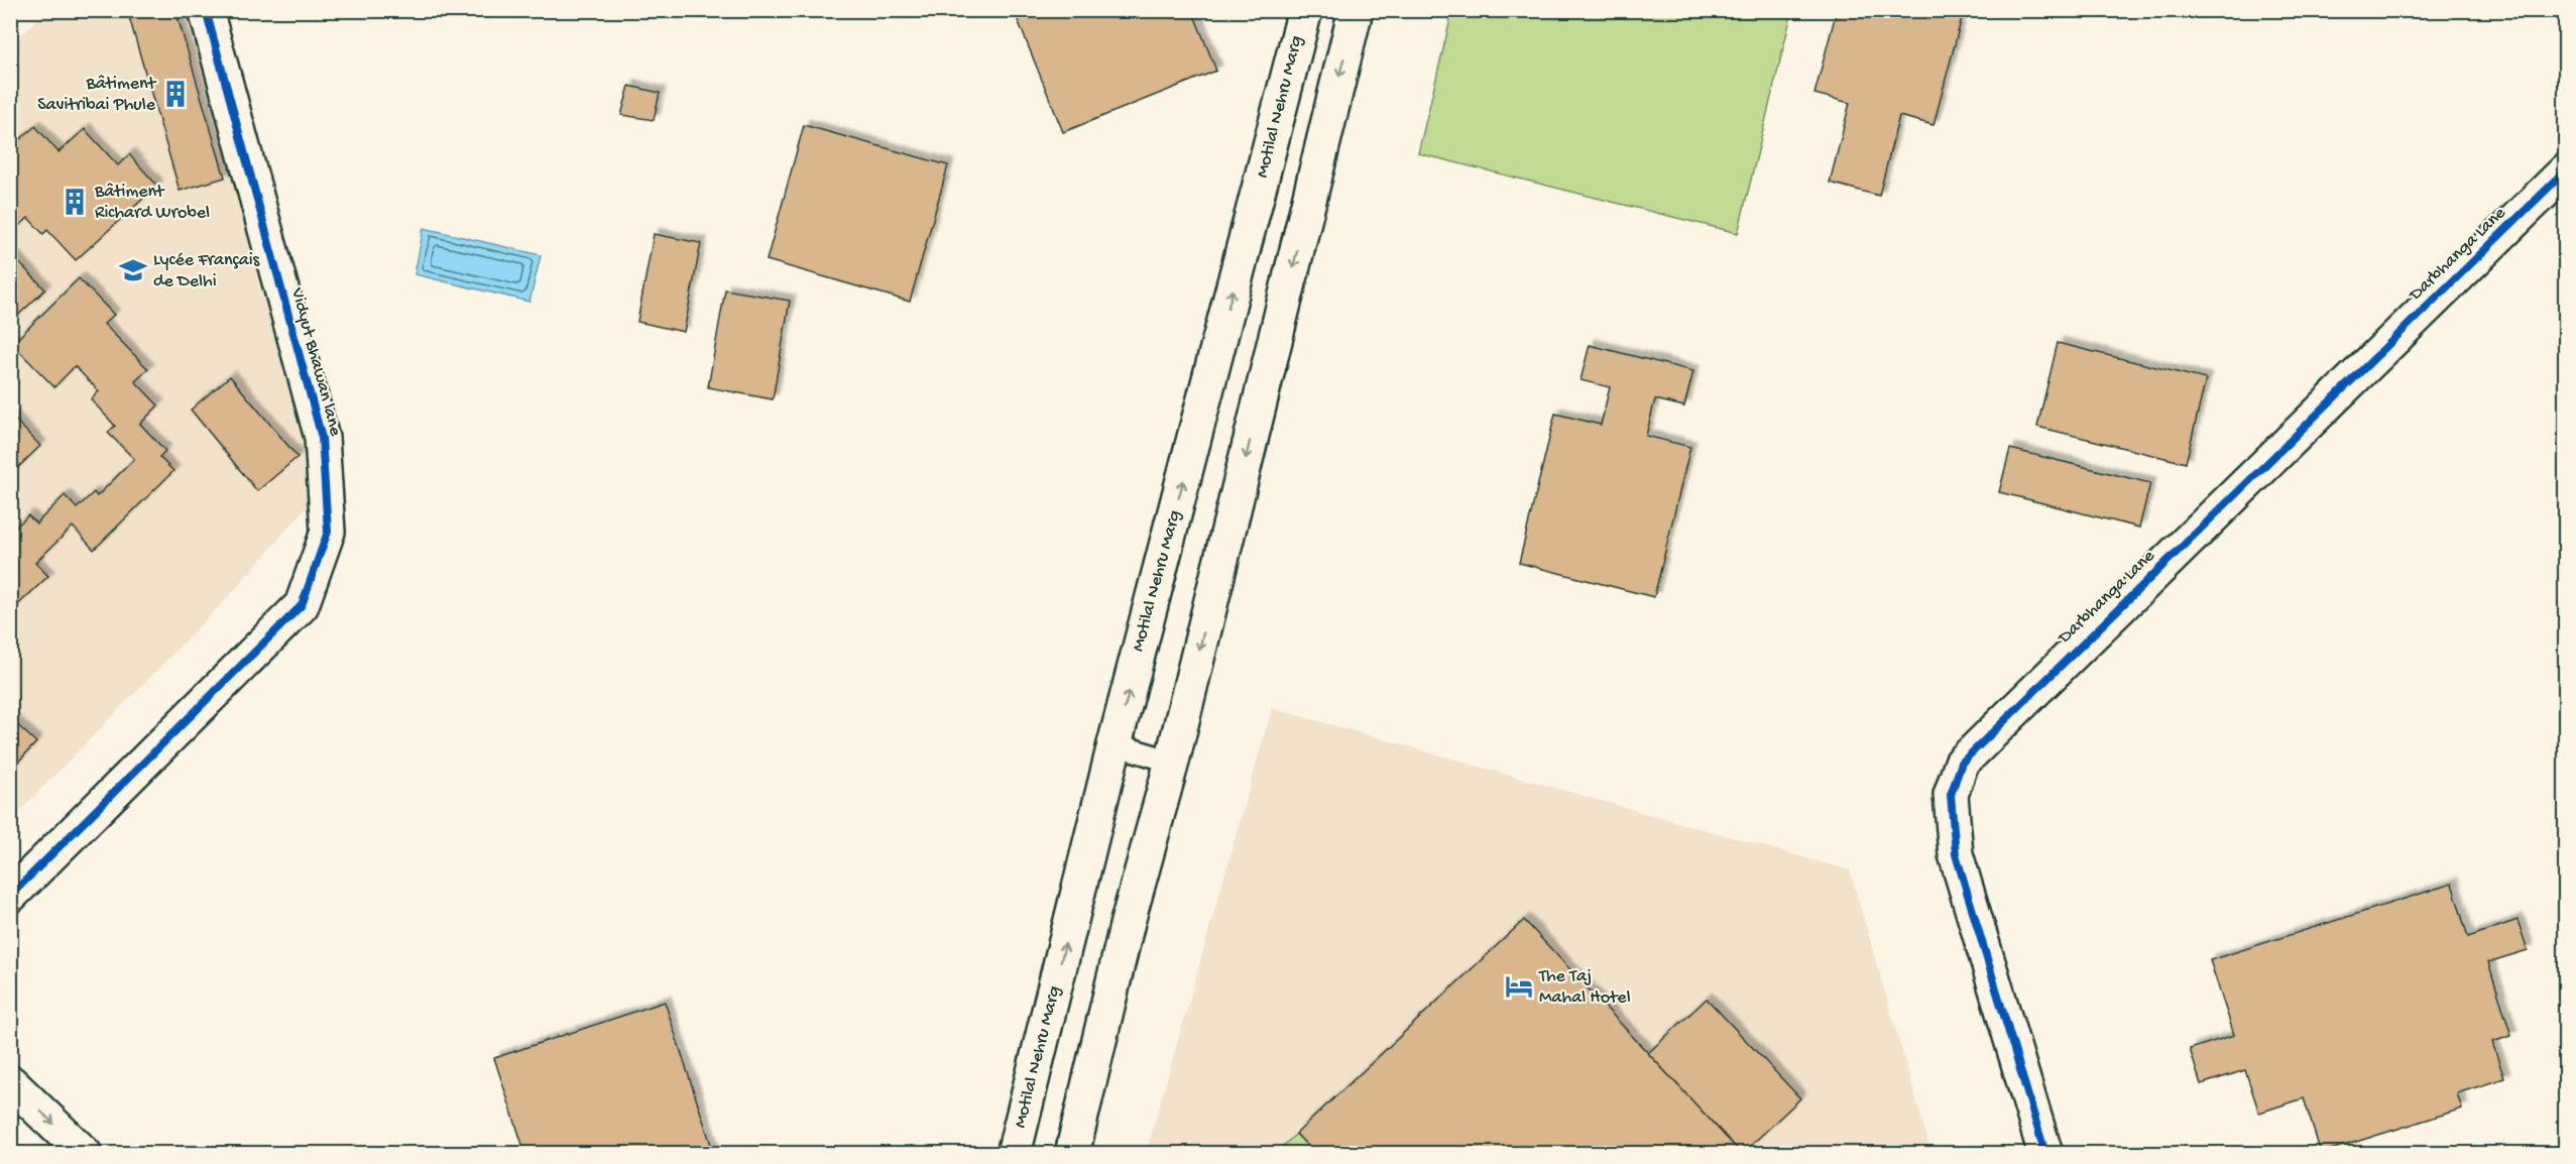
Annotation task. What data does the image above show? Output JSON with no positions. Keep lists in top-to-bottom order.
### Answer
{
  "streets": {
    "main road": ["Motilal Nehru Marg", "Darbhanga Lane", "Vidyut Bhawan lane"]
  },
  "places": {
    "building": ["Bâtiment Savitribai Phule", "Bâtiment Richard Wrobel"],
    "school or university": ["Lycée Français de Delhi"],
    "hotel": ["The Taj Mahal Hotel"]
  }
}
